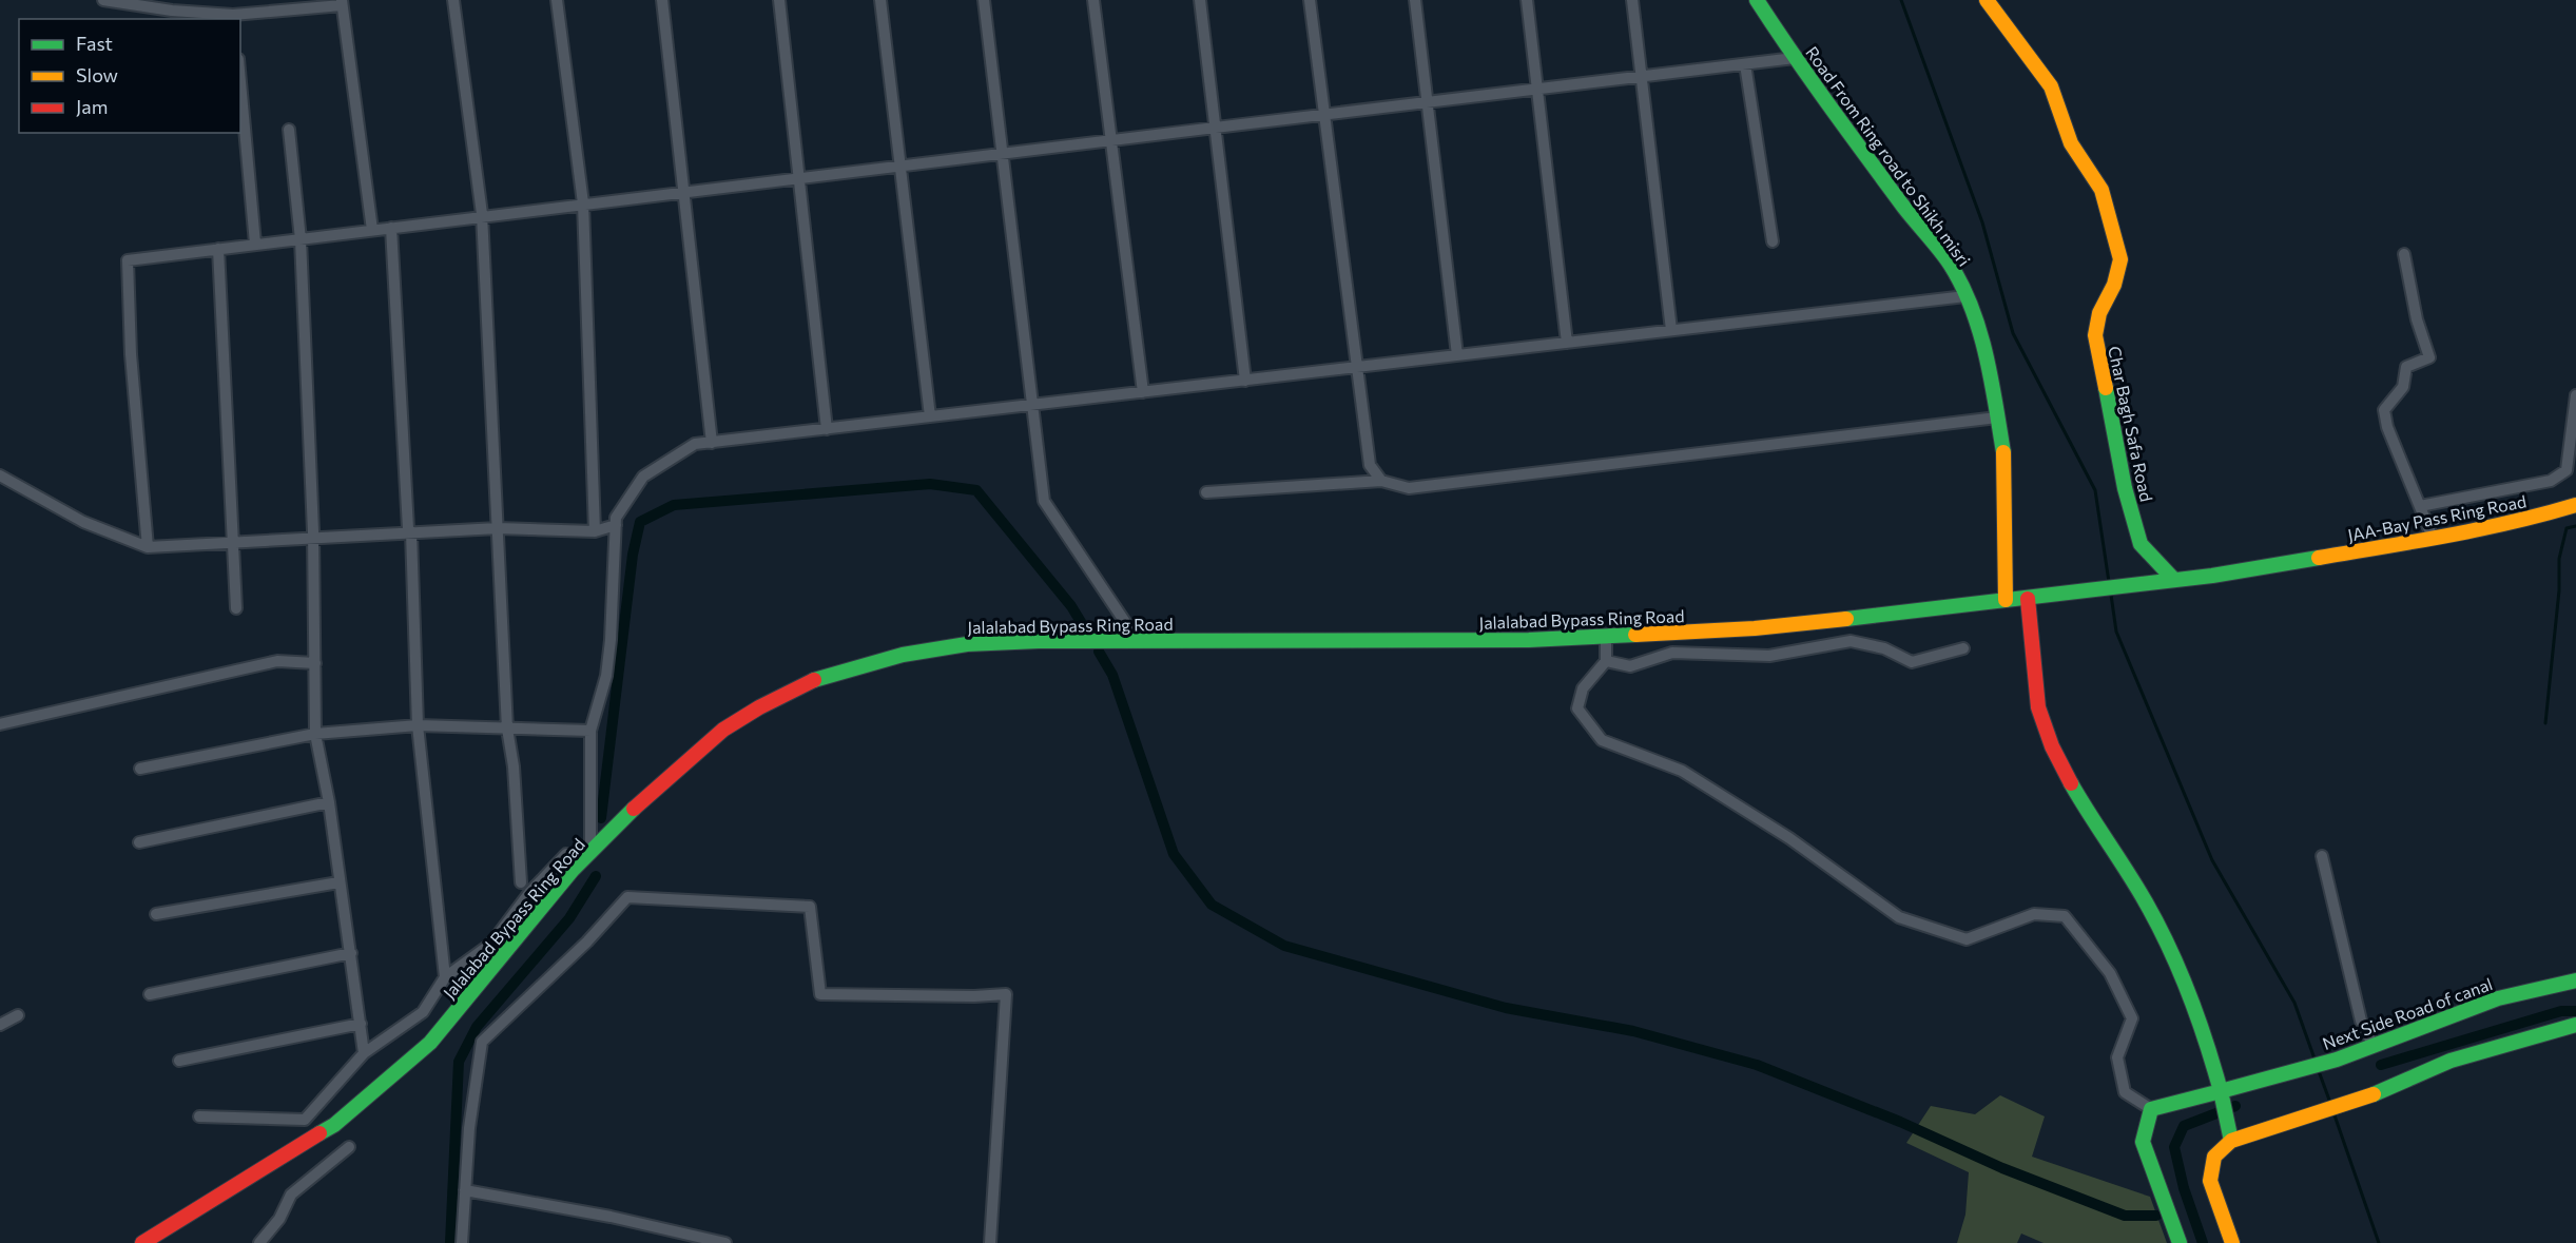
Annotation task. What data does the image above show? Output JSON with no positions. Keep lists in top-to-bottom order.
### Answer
{
  "streets": {
    "main road": [
      "Road From Ring road to Shikh misri",
      "Char Bagh Safa Road",
      "JAA-Bay Pass Ring Road",
      "Jalalabad Bypass Ring Road",
      "Next Side Road of canal"
    ]
  },
  "crossings": [
    ["Road From Ring road to Shikh misri", "Jalalabad Bypass Ring Road"],
    ["Char Bagh Safa Road", "JAA-Bay Pass Ring Road"],
    ["Char Bagh Safa Road", "Jalalabad Bypass Ring Road"],
    ["JAA-Bay Pass Ring Road", "Jalalabad Bypass Ring Road"]
  ],
  "legend": ["Fast", "Slow", "Jam"]
}
